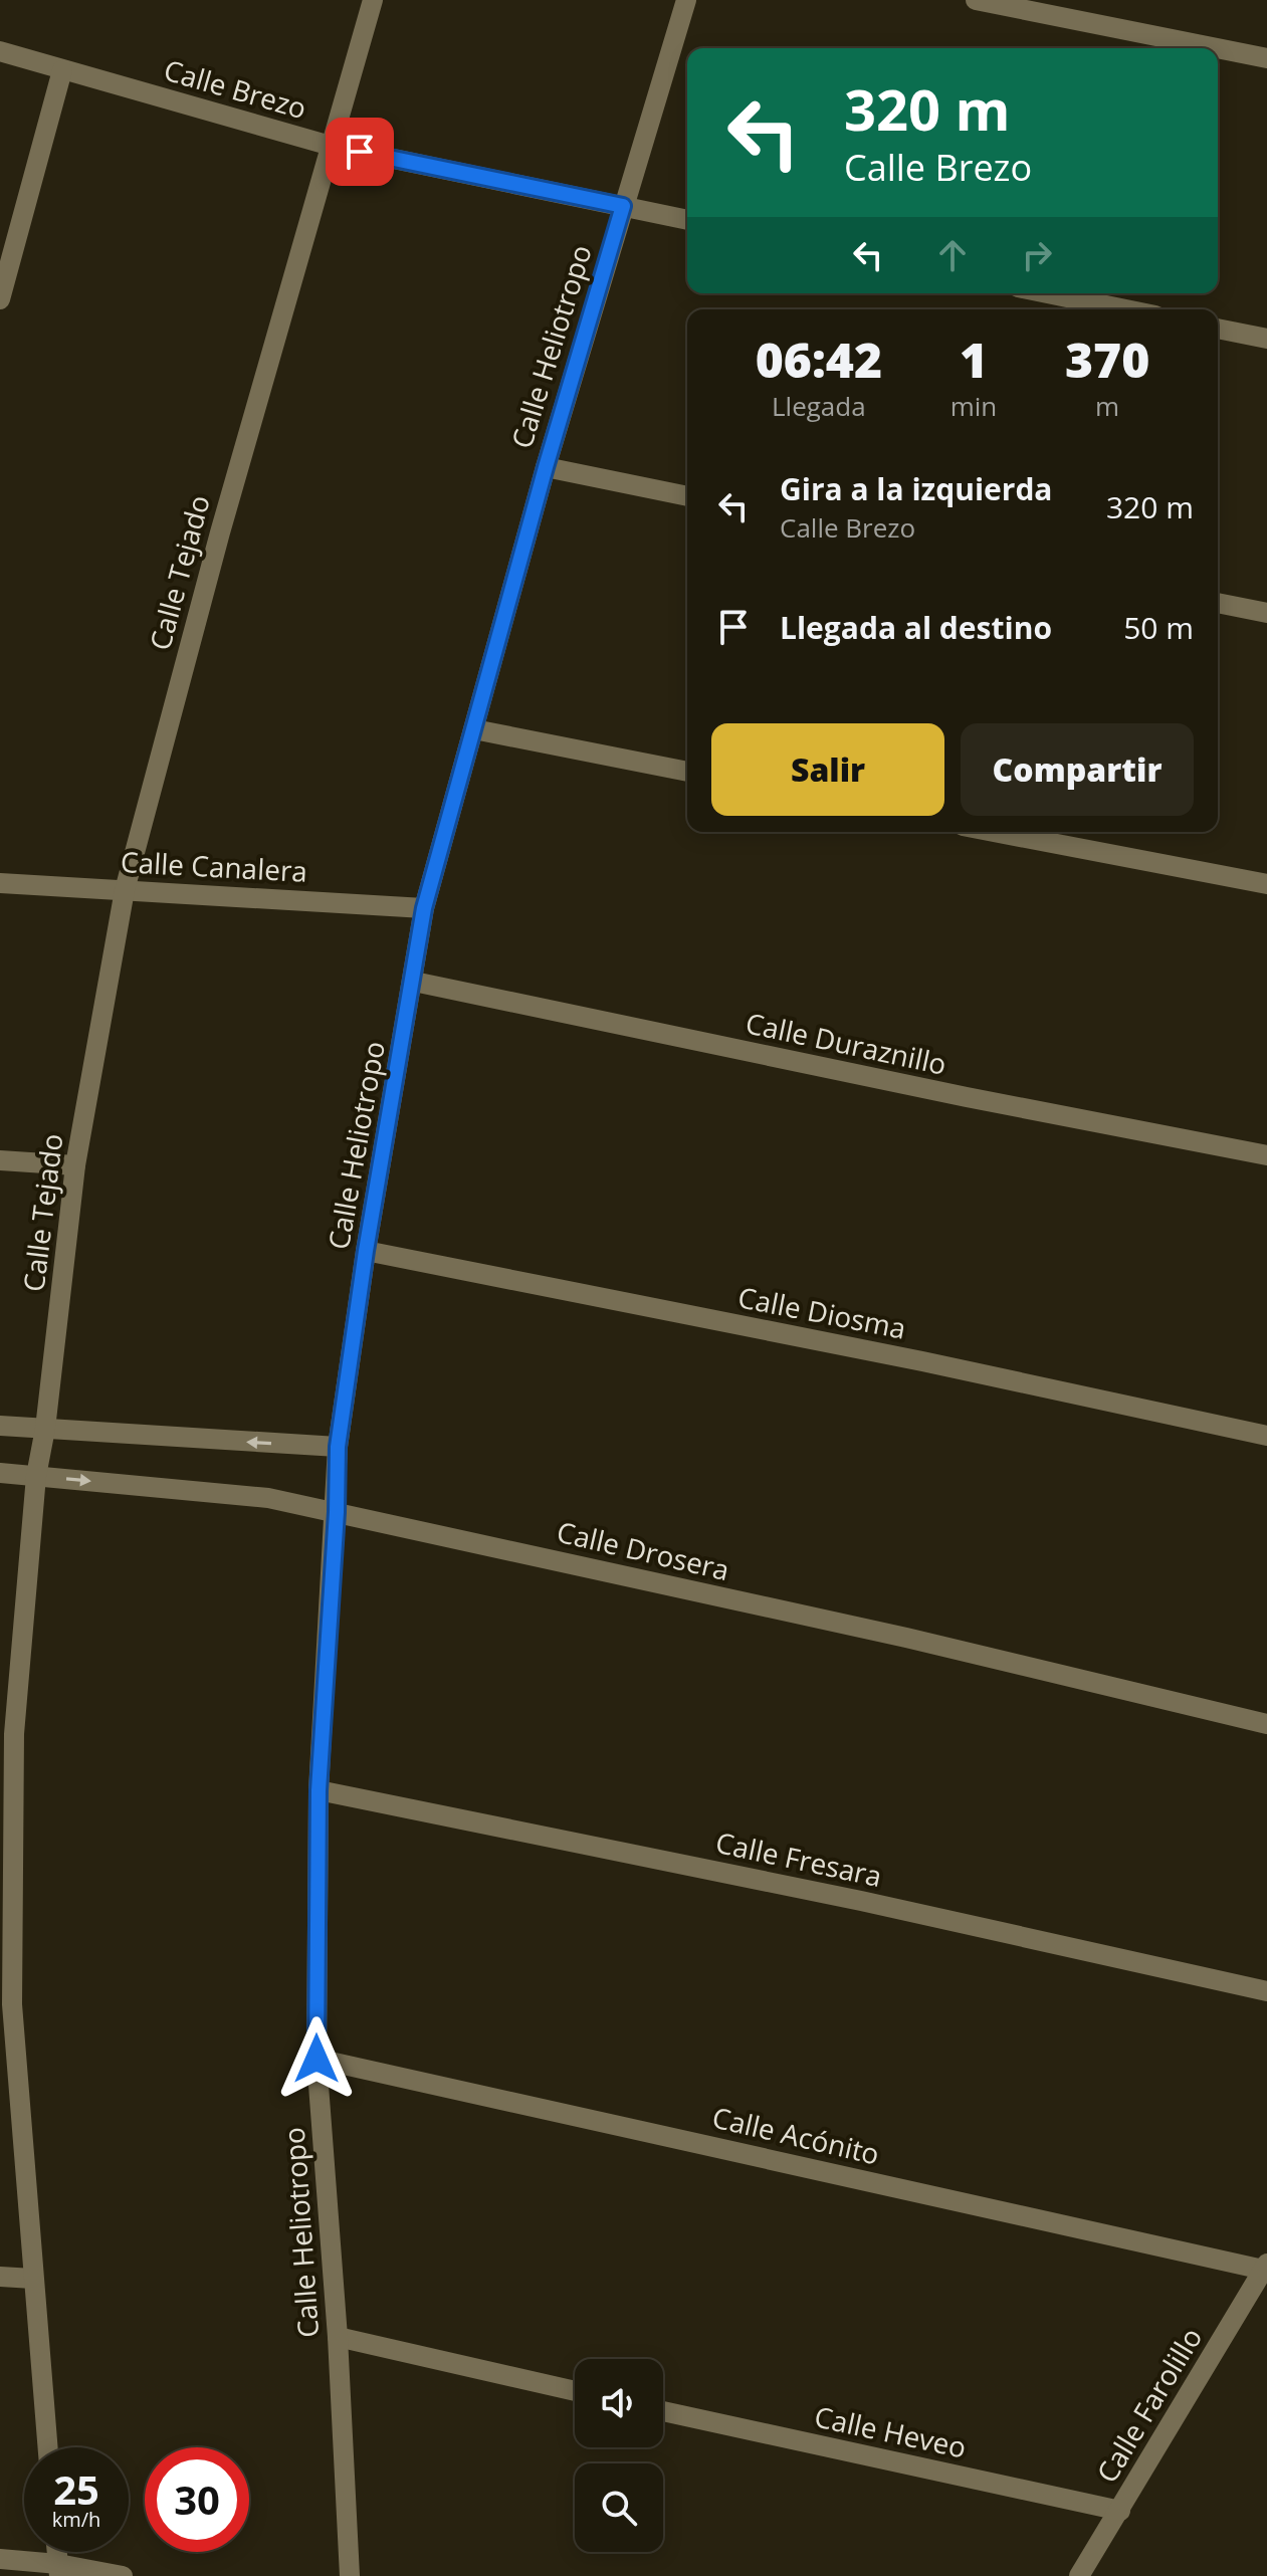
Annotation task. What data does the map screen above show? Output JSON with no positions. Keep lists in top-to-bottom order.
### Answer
{
  "streets": {
    "street": [
      "Calle Brezo",
      "Calle Heliotropo",
      "Calle Tejado",
      "Calle Canalera",
      "Calle Duraznillo",
      "Calle Diosma",
      "Calle Drosera",
      "Calle Fresara",
      "Calle Acónito",
      "Calle Farolillo",
      "Calle Heveo"
    ]
  },
  "crossings": [
    ["Calle Brezo", "Calle Heliotropo"],
    ["Calle Brezo", "Calle Tejado"],
    ["Calle Heliotropo", "Calle Canalera"],
    ["Calle Heliotropo", "Calle Duraznillo"],
    ["Calle Heliotropo", "Calle Diosma"],
    ["Calle Heliotropo", "Calle Drosera"],
    ["Calle Heliotropo", "Calle Fresara"],
    ["Calle Heliotropo", "Calle Acónito"],
    ["Calle Tejado", "Calle Canalera"],
    ["Calle Tejado", "Calle Drosera"],
    ["Calle Acónito", "Calle Farolillo"],
    ["Calle Farolillo", "Calle Heveo"]
  ],
  "page": {
    "turn": ["320 m", "Calle Brezo"],
    "eta": [
      "06:42",
      "Llegada",
      "1",
      "min",
      "370",
      "m"
    ],
    "list": [
      {
        "name": "Gira a la izquierda",
        "note": "Calle Brezo",
        "value": "320 m"
      },
      {
        "name": "Llegada al destino",
        "value": "50 m"
      }
    ],
    "buttons": ["Salir", "Compartir"],
    "speed": "25 km/h",
    "limit": "30"
  }
}
